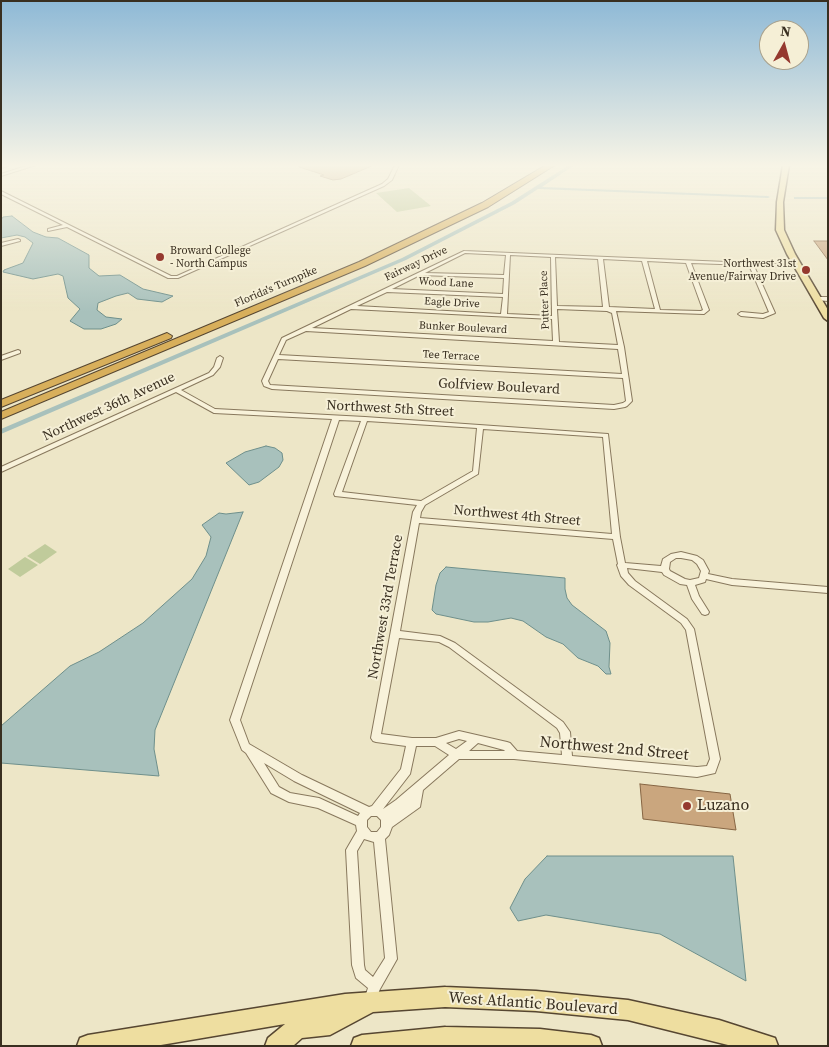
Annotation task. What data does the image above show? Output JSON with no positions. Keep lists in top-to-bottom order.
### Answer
{
  "streets": {
    "highway": ["Florida's Turnpike"],
    "main road": ["West Atlantic Boulevard"],
    "street": [
      "Fairway Drive",
      "Wood Lane",
      "Putter Place",
      "Eagle Drive",
      "Bunker Boulevard",
      "Tee Terrace",
      "Golfview Boulevard",
      "Northwest 36th Avenue",
      "Northwest 5th Street",
      "Northwest 4th Street",
      "Northwest 33rd Terrace",
      "Northwest 2nd Street"
    ]
  },
  "crossings": [
    ["Fairway Drive", "Wood Lane"],
    ["Fairway Drive", "Putter Place"],
    ["Fairway Drive", "Eagle Drive"],
    ["Fairway Drive", "Bunker Boulevard"],
    ["Fairway Drive", "Tee Terrace"],
    ["Fairway Drive", "Golfview Boulevard"],
    ["Putter Place", "Eagle Drive"],
    ["Putter Place", "Bunker Boulevard"],
    ["Bunker Boulevard", "Golfview Boulevard"],
    ["Tee Terrace", "Golfview Boulevard"],
    ["Northwest 36th Avenue", "Northwest 5th Street"],
    ["Northwest 5th Street", "Northwest 4th Street"],
    ["Northwest 4th Street", "Northwest 33rd Terrace"],
    ["Northwest 33rd Terrace", "Northwest 2nd Street"]
  ],
  "places": ["Broward College - North Campus", "Northwest 31st Avenue/Fairway Drive", "Luzano"],
  "north": "top"
}
